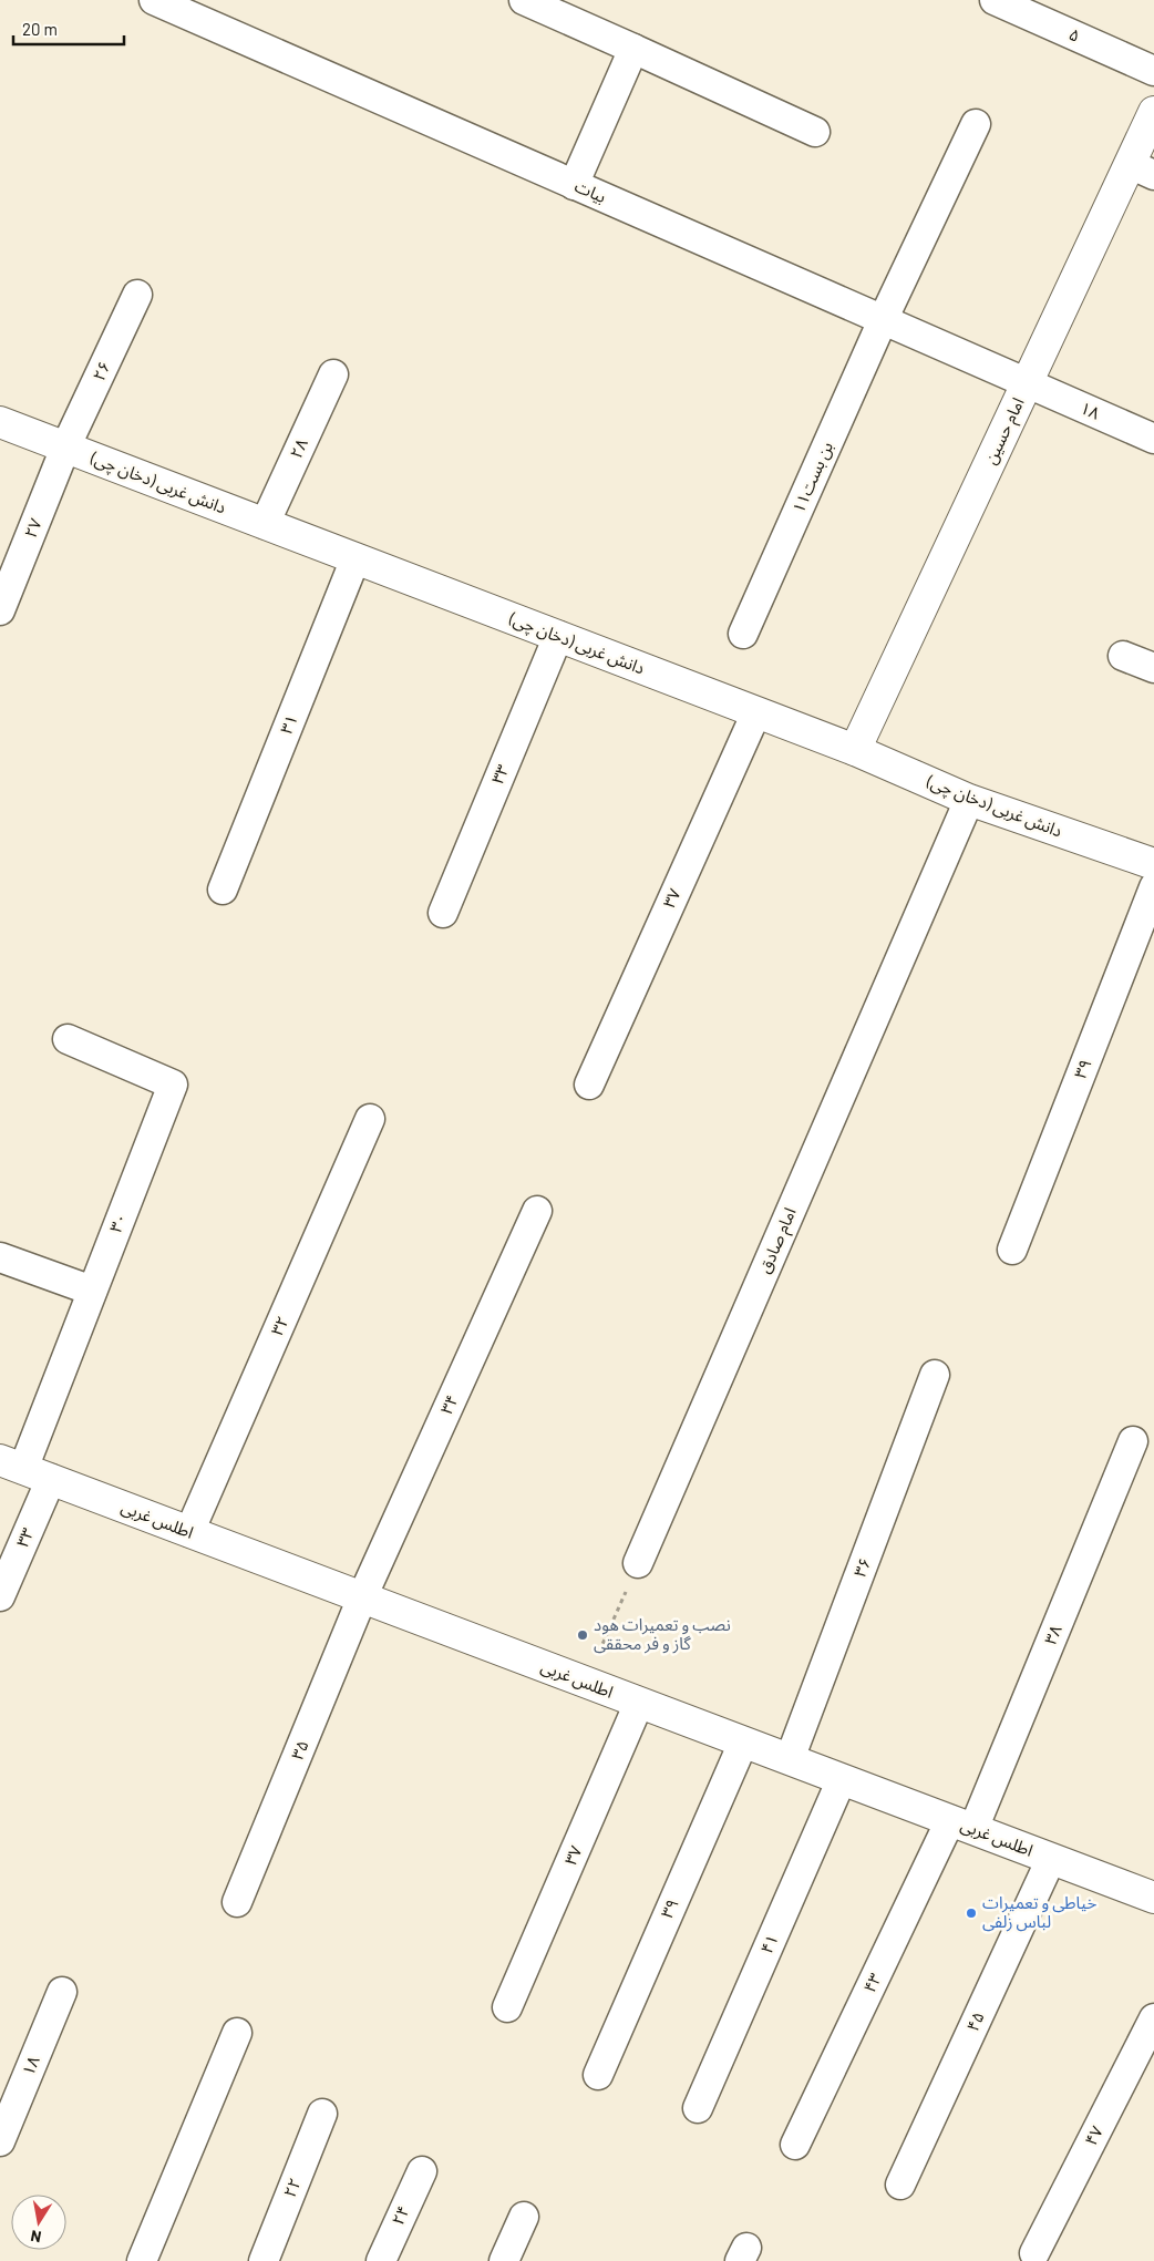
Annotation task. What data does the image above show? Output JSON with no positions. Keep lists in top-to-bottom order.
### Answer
{
  "streets": {
    "street": [
      "۵",
      "بیات",
      "۲۶",
      "۱۸",
      "امام حسین",
      "۲۸",
      "بن بست۱۱",
      "دانش غربی (دخان چی)",
      "۲۷",
      "۳۱",
      "۳۳",
      "۳۷",
      "۳۹",
      "۳۰",
      "امام صادق",
      "۳۲",
      "۳۴",
      "اطلس غربی",
      "۳۶",
      "۳۸",
      "۳۵",
      "۴۱",
      "۴۳",
      "۴۵",
      "۴۷",
      "۲۲",
      "۲۴"
    ]
  },
  "crossings": [
    ["بیات", "۱۸"],
    ["بیات", "امام حسین"],
    ["بیات", "بن بست۱۱"],
    ["۲۶", "دانش غربی (دخان چی)"],
    ["۲۶", "۲۷"],
    ["۱۸", "امام حسین"],
    ["امام حسین", "دانش غربی (دخان چی)"],
    ["۲۸", "دانش غربی (دخان چی)"],
    ["دانش غربی (دخان چی)", "۲۷"],
    ["دانش غربی (دخان چی)", "۳۱"],
    ["دانش غربی (دخان چی)", "۳۳"],
    ["دانش غربی (دخان چی)", "۳۷"],
    ["دانش غربی (دخان چی)", "امام صادق"],
    ["۳۳", "۳۰"],
    ["۳۳", "اطلس غربی"],
    ["۳۷", "اطلس غربی"],
    ["۳۹", "اطلس غربی"],
    ["۳۰", "اطلس غربی"],
    ["۳۲", "اطلس غربی"],
    ["۳۴", "اطلس غربی"],
    ["۳۴", "۳۵"],
    ["اطلس غربی", "۳۶"],
    ["اطلس غربی", "۳۸"],
    ["اطلس غربی", "۳۵"],
    ["اطلس غربی", "۴۱"],
    ["اطلس غربی", "۴۳"],
    ["اطلس غربی", "۴۵"],
    ["۳۸", "۴۳"]
  ],
  "places": ["نصب و تعمیرات هود گاز و فر محققی", "خیاطی و تعمیرات لباس زلفی"],
  "scale_bar": "20 m",
  "north": "bottom"
}
